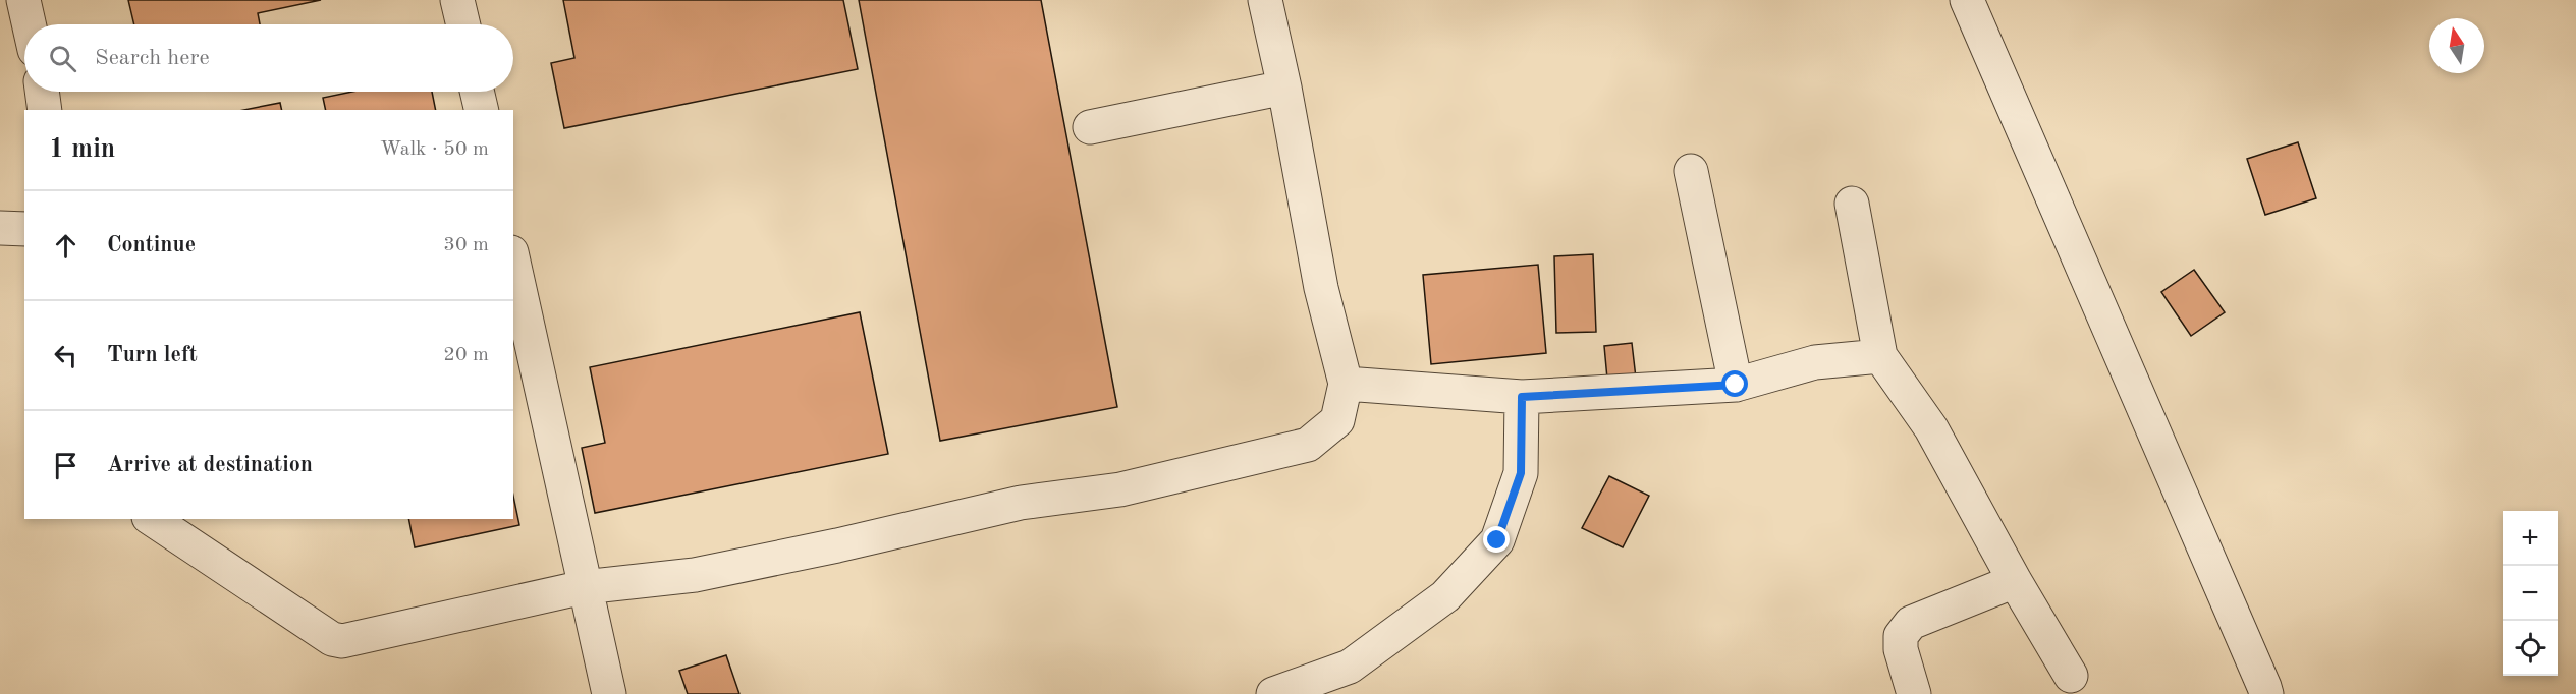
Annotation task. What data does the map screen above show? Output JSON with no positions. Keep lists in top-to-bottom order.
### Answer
{
  "north": "top",
  "page": {
    "search": "Search here",
    "heading": ["1 min", "Walk · 50 m"],
    "list": [
      ["Continue", "30 m"],
      ["Turn left", "20 m"],
      "Arrive at destination"
    ],
    "map_buttons": ["+", "−"]
  }
}
